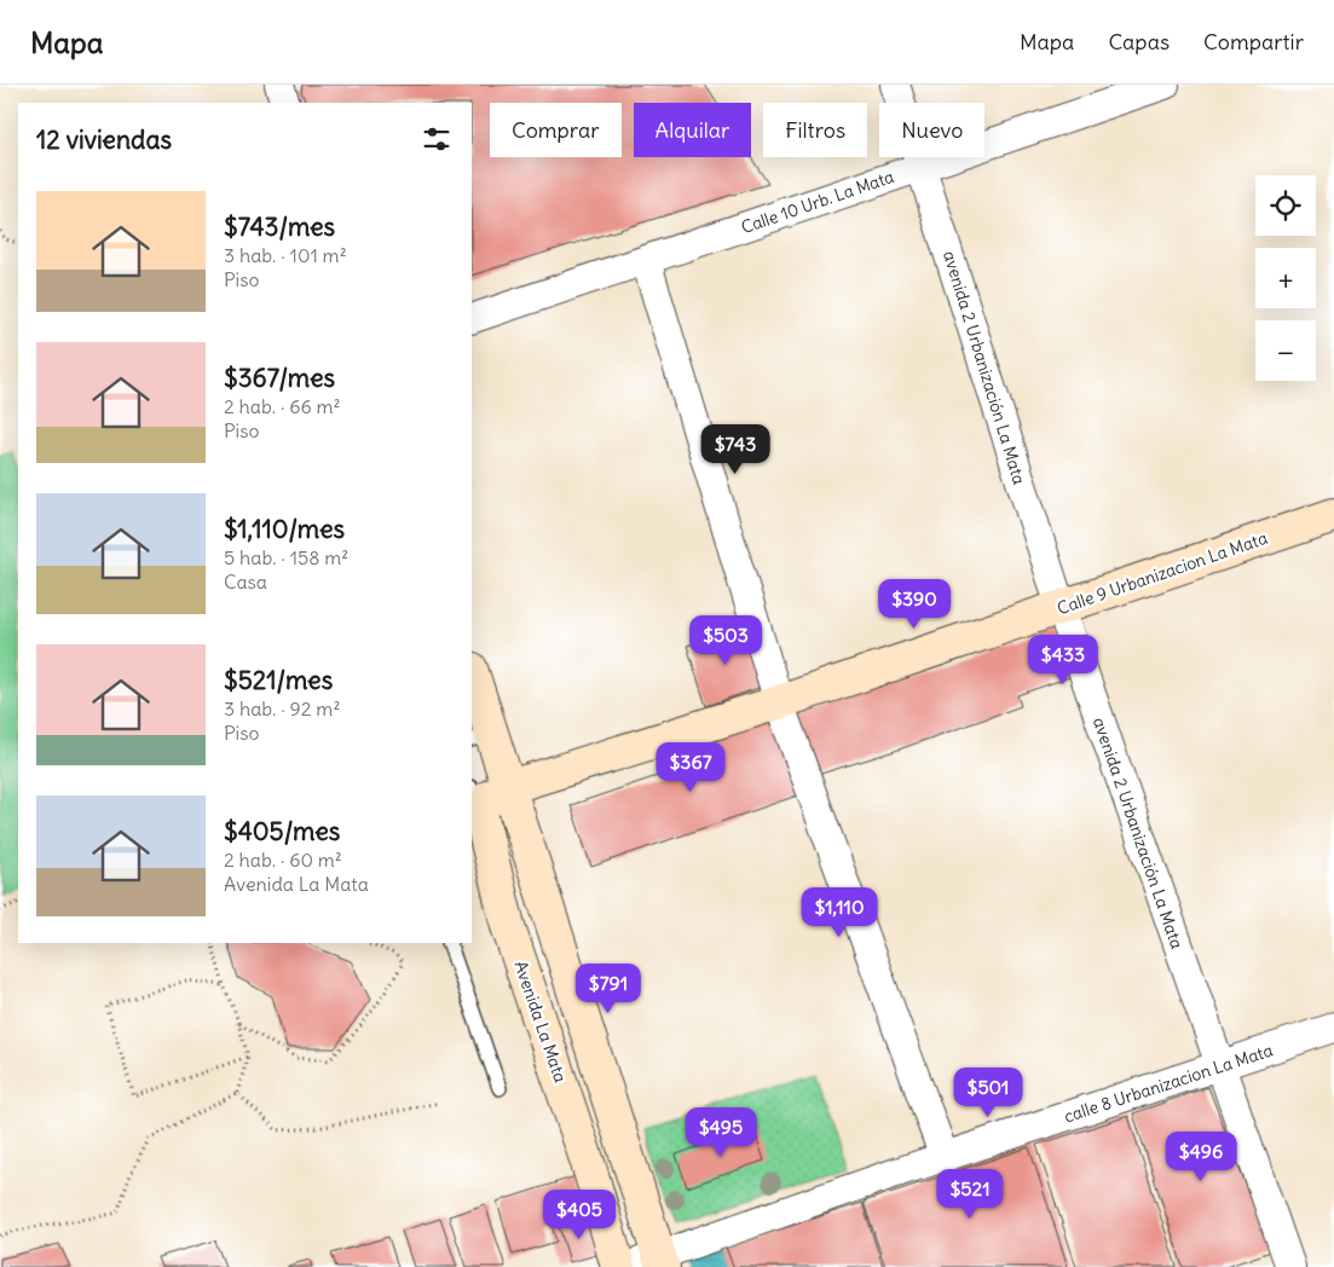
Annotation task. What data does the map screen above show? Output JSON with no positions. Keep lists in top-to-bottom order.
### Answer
{
  "streets": {
    "street": [
      "Calle 10 Urb. La Mata",
      "avenida 2 Urbanización La Mata",
      "Calle 9 Urbanizacion La Mata",
      "Avenida La Mata",
      "calle 8 Urbanizacion La Mata"
    ]
  },
  "crossings": [
    ["Calle 10 Urb. La Mata", "avenida 2 Urbanización La Mata"],
    ["avenida 2 Urbanización La Mata", "Calle 9 Urbanizacion La Mata"],
    ["avenida 2 Urbanización La Mata", "calle 8 Urbanizacion La Mata"],
    ["Calle 9 Urbanizacion La Mata", "Avenida La Mata"]
  ],
  "page": {
    "header": "Mapa",
    "nav": ["Mapa", "Capas", "Compartir"],
    "chip": [
      "Comprar",
      "Alquilar",
      "Filtros",
      "Nuevo"
    ],
    "heading": "12 viviendas",
    "map_buttons": ["+", "−"],
    "list": [
      {
        "name": "$743/mes",
        "note": "3 hab. · 101 m² · Piso"
      },
      {
        "name": "$367/mes",
        "note": "2 hab. · 66 m² · Piso"
      },
      {
        "name": "$1,110/mes",
        "note": "5 hab. · 158 m² · Casa"
      },
      {
        "name": "$521/mes",
        "note": "3 hab. · 92 m² · Piso"
      },
      {
        "name": "$405/mes",
        "note": "2 hab. · 60 m² · Avenida La Mata"
      }
    ],
    "price": [
      "$743",
      "$390",
      "$503",
      "$433",
      "$367",
      "$1,110",
      "$791",
      "$501",
      "$495",
      "$496",
      "$521",
      "$405"
    ]
  }
}
